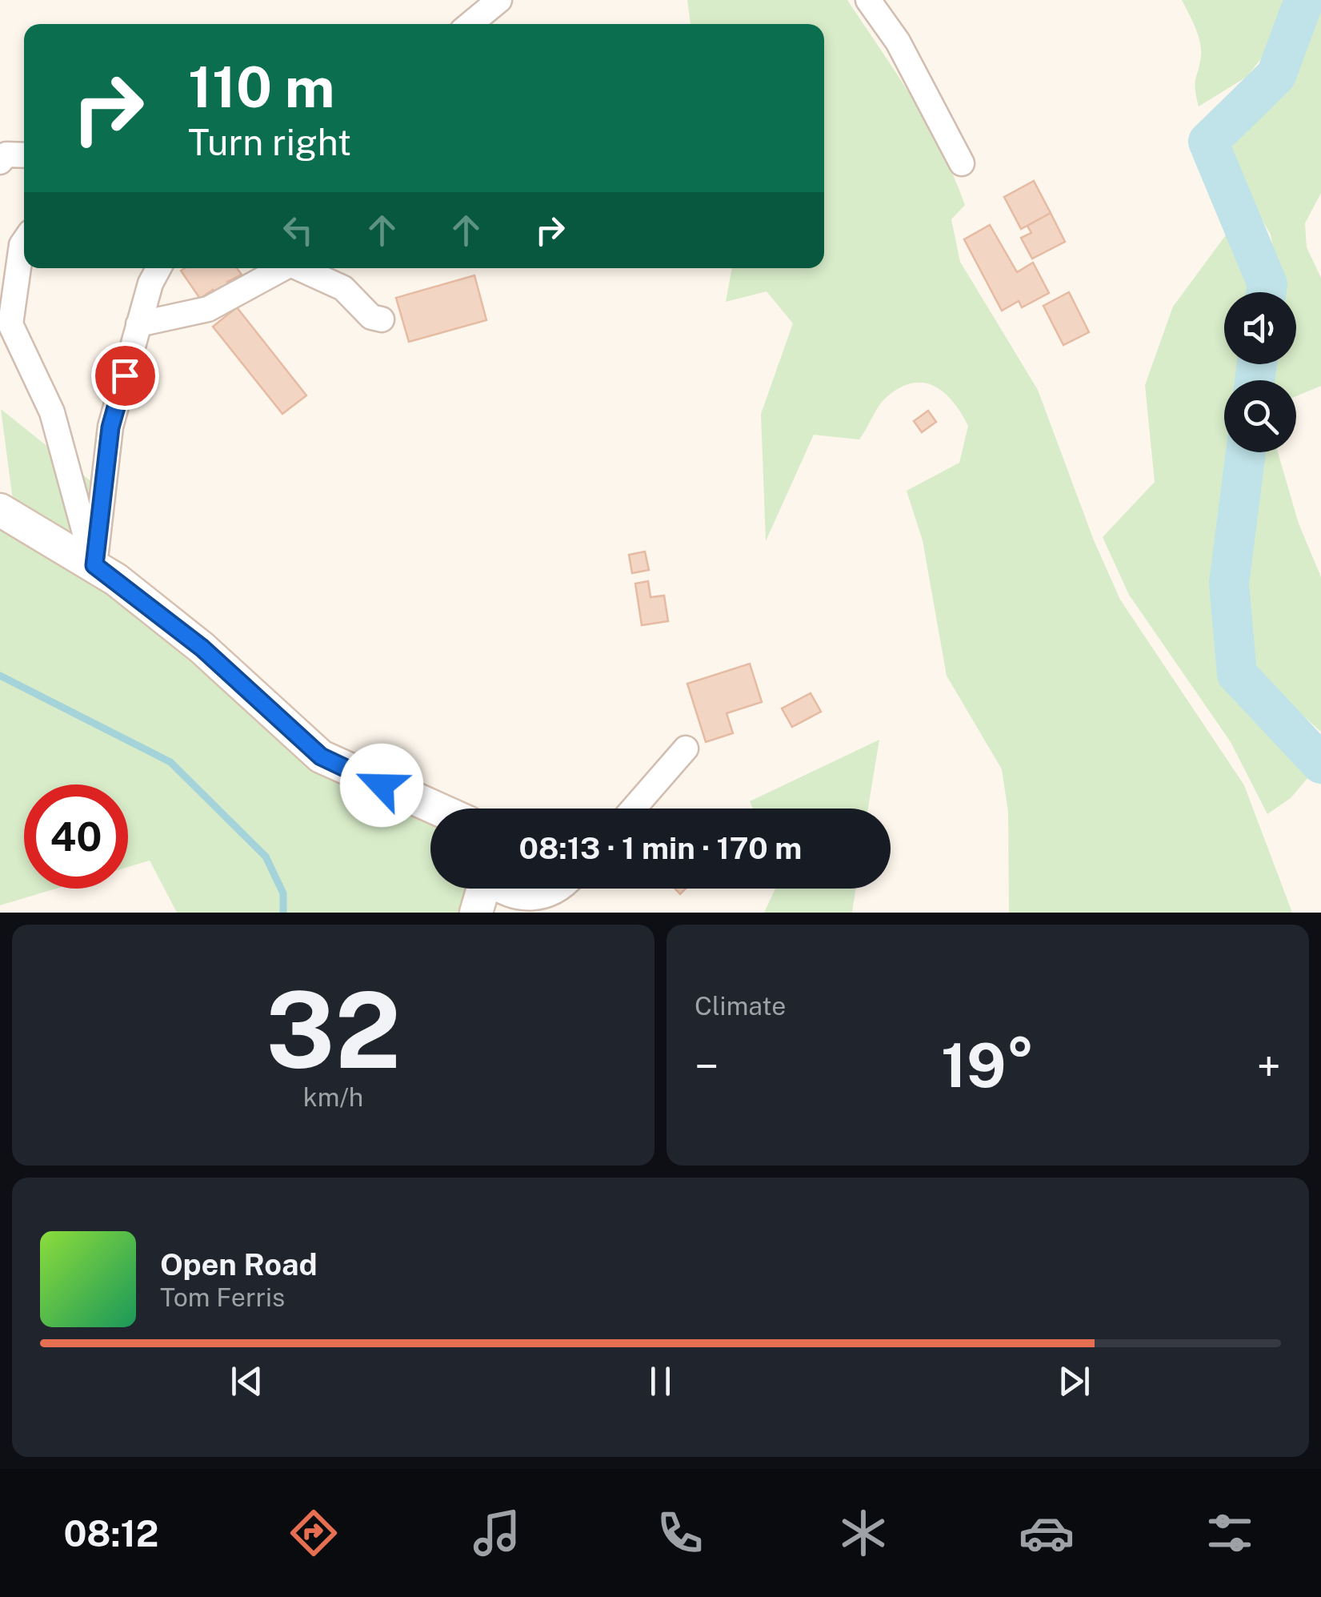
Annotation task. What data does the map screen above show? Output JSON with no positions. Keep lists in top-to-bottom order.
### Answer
{
  "page": {
    "turn": ["110 m", "Turn right"],
    "limit": "40",
    "trip": "08:13 · 1 min · 170 m",
    "tile": [
      ["32", "km/h"],
      "Climate"
    ],
    "heat": ["−", "19°", "+"],
    "song": ["Open Road", "Tom Ferris"],
    "tabs": "08:12"
  }
}
